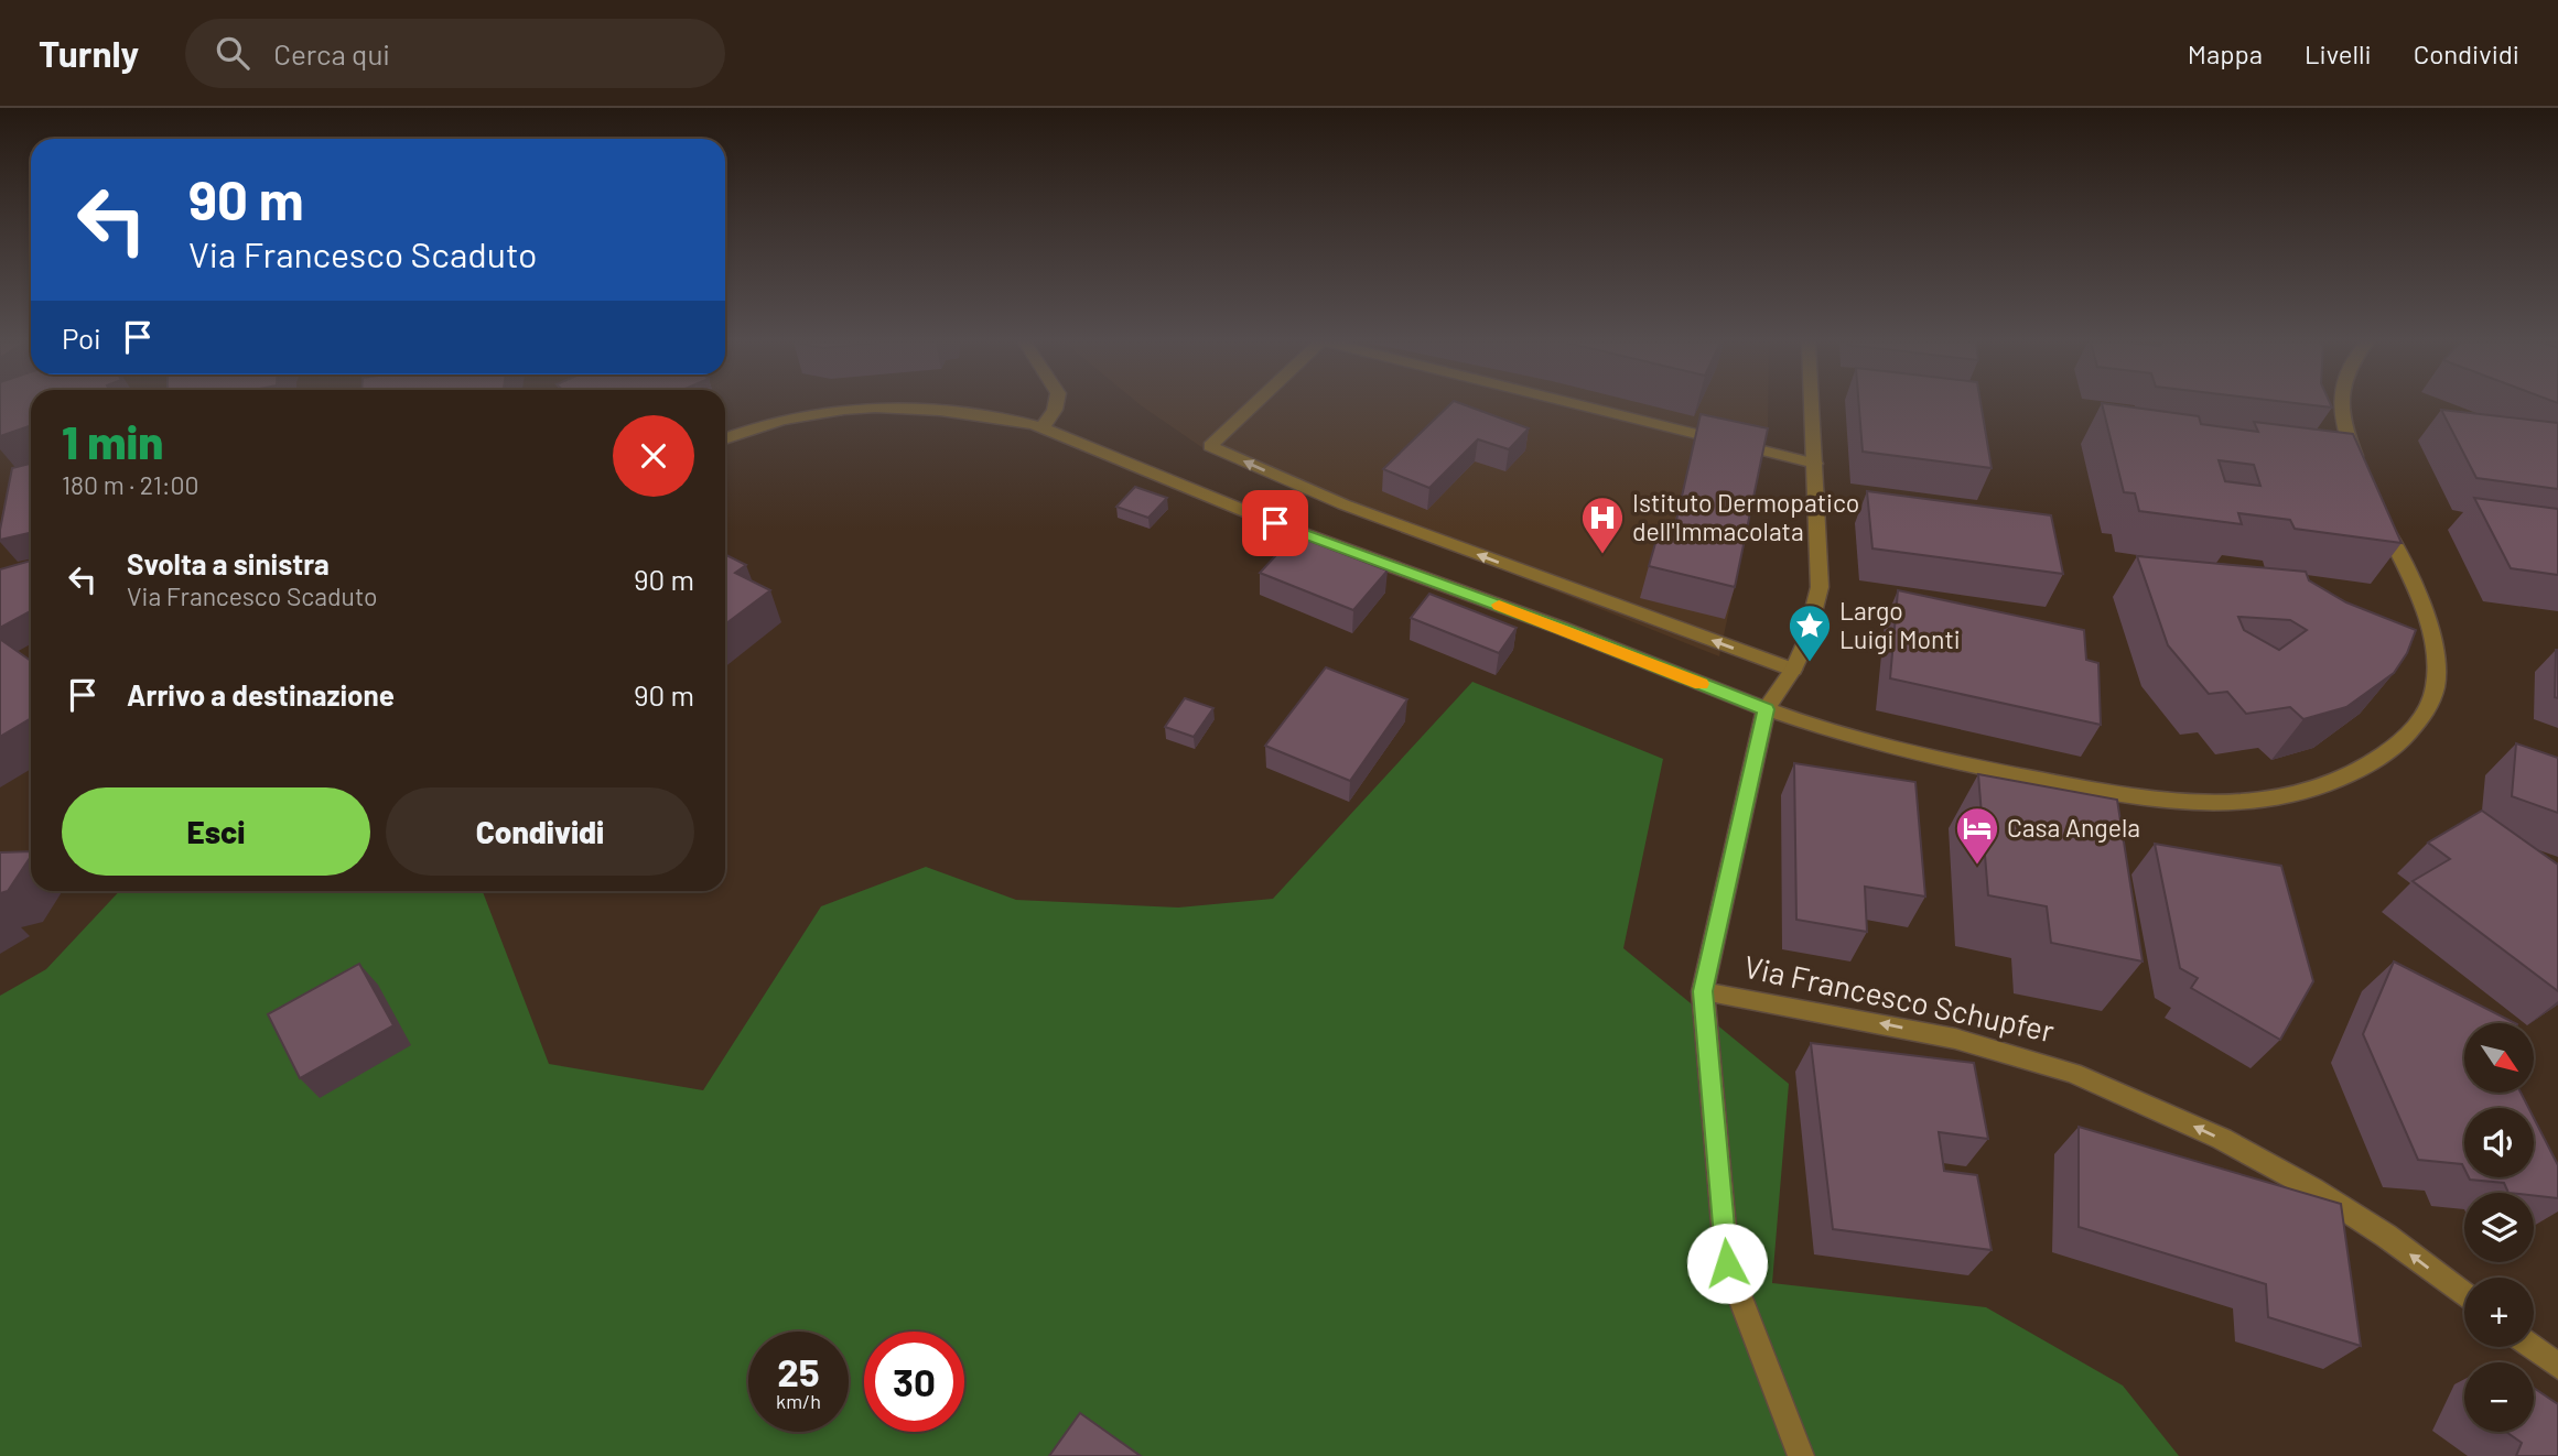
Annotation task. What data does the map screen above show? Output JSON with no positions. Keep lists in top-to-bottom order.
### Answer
{
  "streets": {
    "street": ["Via Francesco Schupfer"]
  },
  "one_way": ["Via Francesco Schupfer"],
  "places": {
    "hospital": ["Istituto Dermopatico dell'Immacolata"],
    "place": ["Largo Luigi Monti"],
    "hotel": ["Casa Angela"]
  },
  "north": "bottom right",
  "page": {
    "header": "Turnly",
    "search": "Cerca qui",
    "nav": ["Mappa", "Livelli", "Condividi"],
    "turn": ["90 m", "Via Francesco Scaduto"],
    "then": "Poi",
    "heading": ["1 min", "180 m · 21:00"],
    "list": [
      {
        "name": "Svolta a sinistra",
        "note": "Via Francesco Scaduto",
        "value": "90 m"
      },
      {
        "name": "Arrivo a destinazione",
        "value": "90 m"
      }
    ],
    "buttons": ["Esci", "Condividi"],
    "map_buttons": ["+", "−"],
    "speed": "25 km/h",
    "limit": "30"
  }
}
